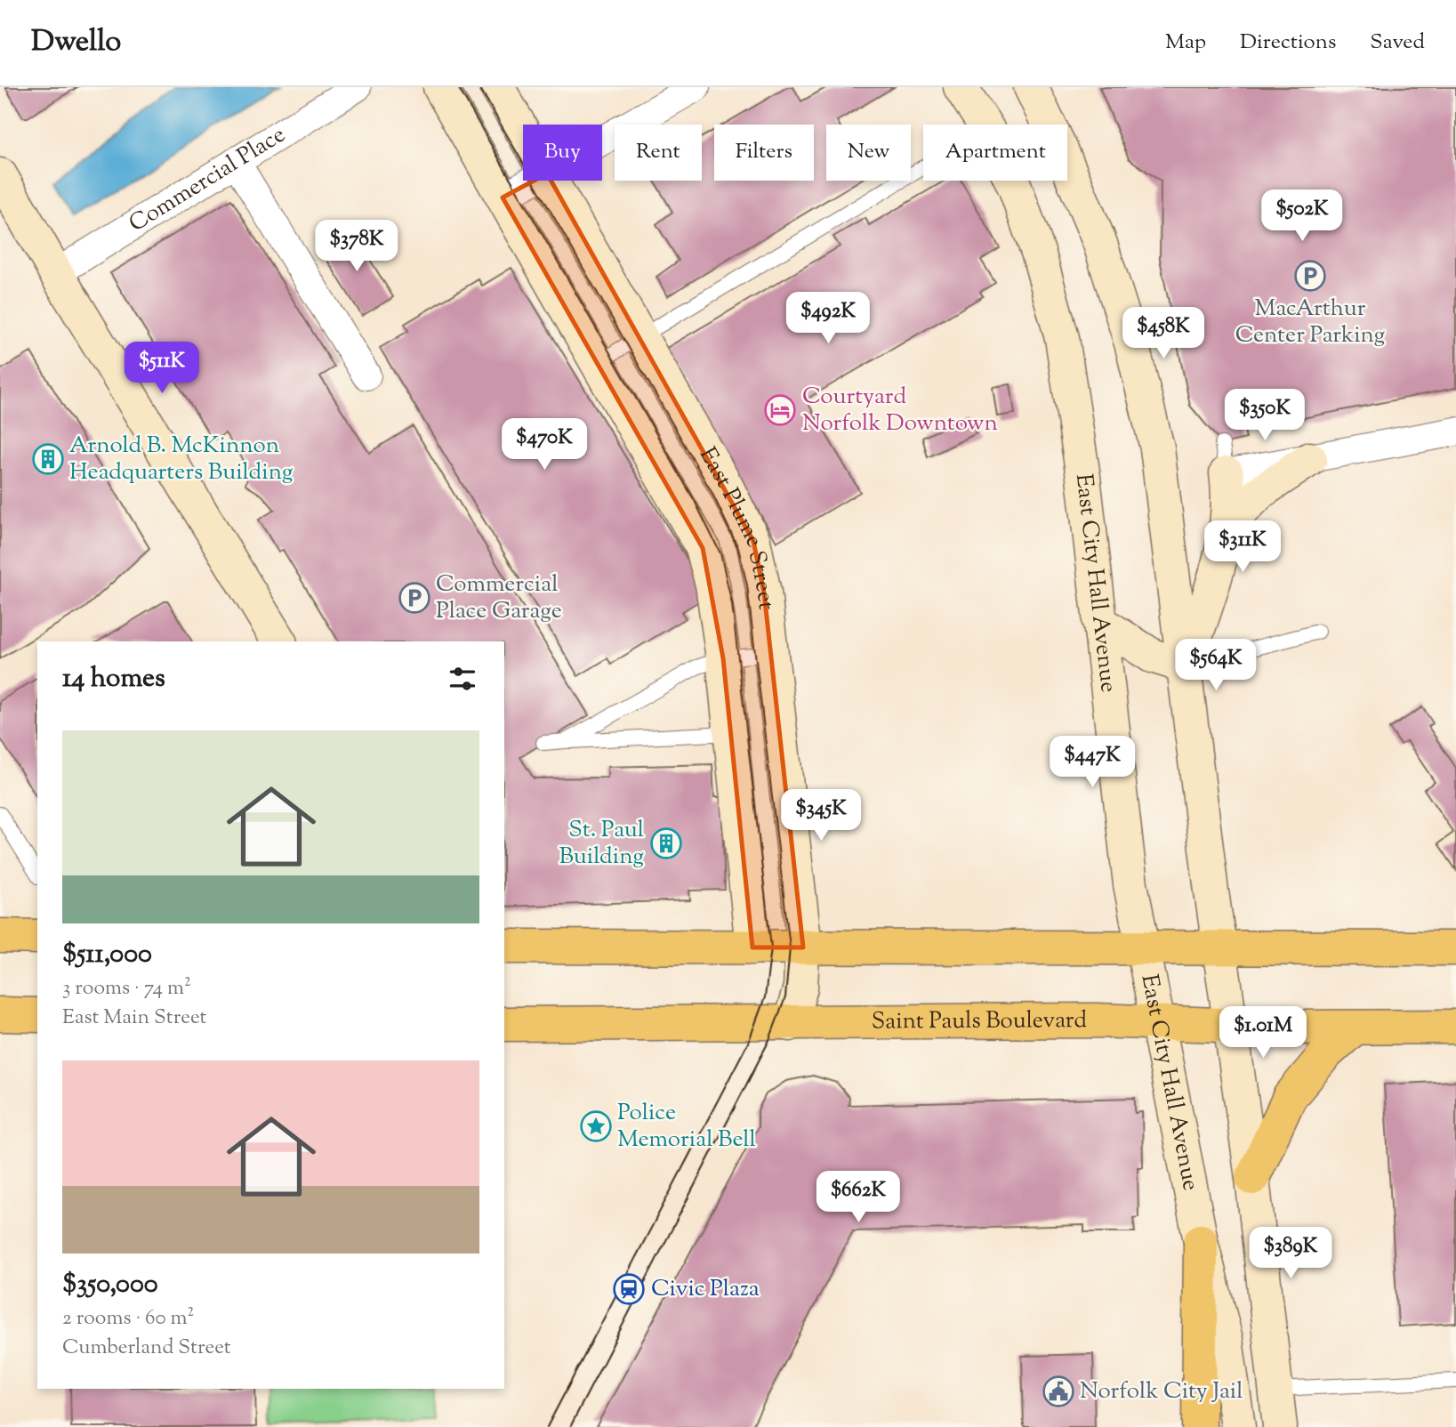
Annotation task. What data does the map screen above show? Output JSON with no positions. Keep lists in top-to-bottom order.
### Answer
{
  "streets": {
    "main road": ["East Plume Street", "East City Hall Avenue", "Saint Pauls Boulevard"],
    "street": ["Commercial Place"]
  },
  "crossings": [
    ["East Plume Street", "Saint Pauls Boulevard"],
    ["East City Hall Avenue", "Saint Pauls Boulevard"]
  ],
  "places": {
    "parking": ["MacArthur Center Parking", "Commercial Place Garage"],
    "hotel": ["Courtyard Norfolk Downtown"],
    "building": ["Arnold B. McKinnon Headquarters Building", "St. Paul Building"],
    "place": ["Police Memorial Bell"],
    "station": ["Civic Plaza"],
    "public building": ["Norfolk City Jail"]
  },
  "page": {
    "header": "Dwello",
    "nav": ["Map", "Directions", "Saved"],
    "chip": [
      "Buy",
      "Rent",
      "Filters",
      "New",
      "Apartment"
    ],
    "price": [
      "$502K",
      "$378K",
      "$492K",
      "$458K",
      "$511K",
      "$350K",
      "$470K",
      "$311K",
      "$564K",
      "$447K",
      "$345K",
      "$1.01M",
      "$662K",
      "$389K"
    ],
    "heading": "14 homes",
    "list": [
      {
        "name": "$511,000",
        "note": "3 rooms · 74 m² · East Main Street"
      },
      {
        "name": "$350,000",
        "note": "2 rooms · 60 m² · Cumberland Street"
      }
    ]
  }
}
